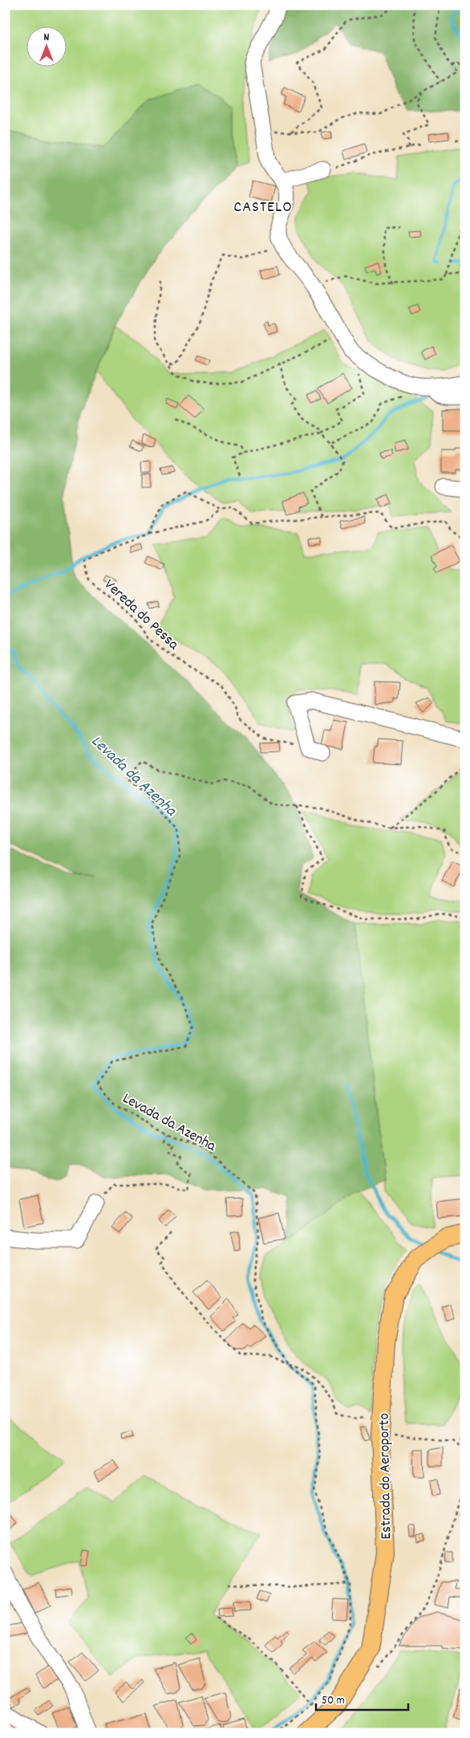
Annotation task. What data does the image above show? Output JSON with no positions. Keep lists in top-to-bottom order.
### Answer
{
  "streets": {
    "main road": ["Estrada do Aeroporto"],
    "path": ["Vereda do Pessa", "Levada da Azenha"]
  },
  "districts": ["CASTELO"],
  "water": ["Levada da Azenha"],
  "scale_bar": "50 m",
  "north": "top"
}
